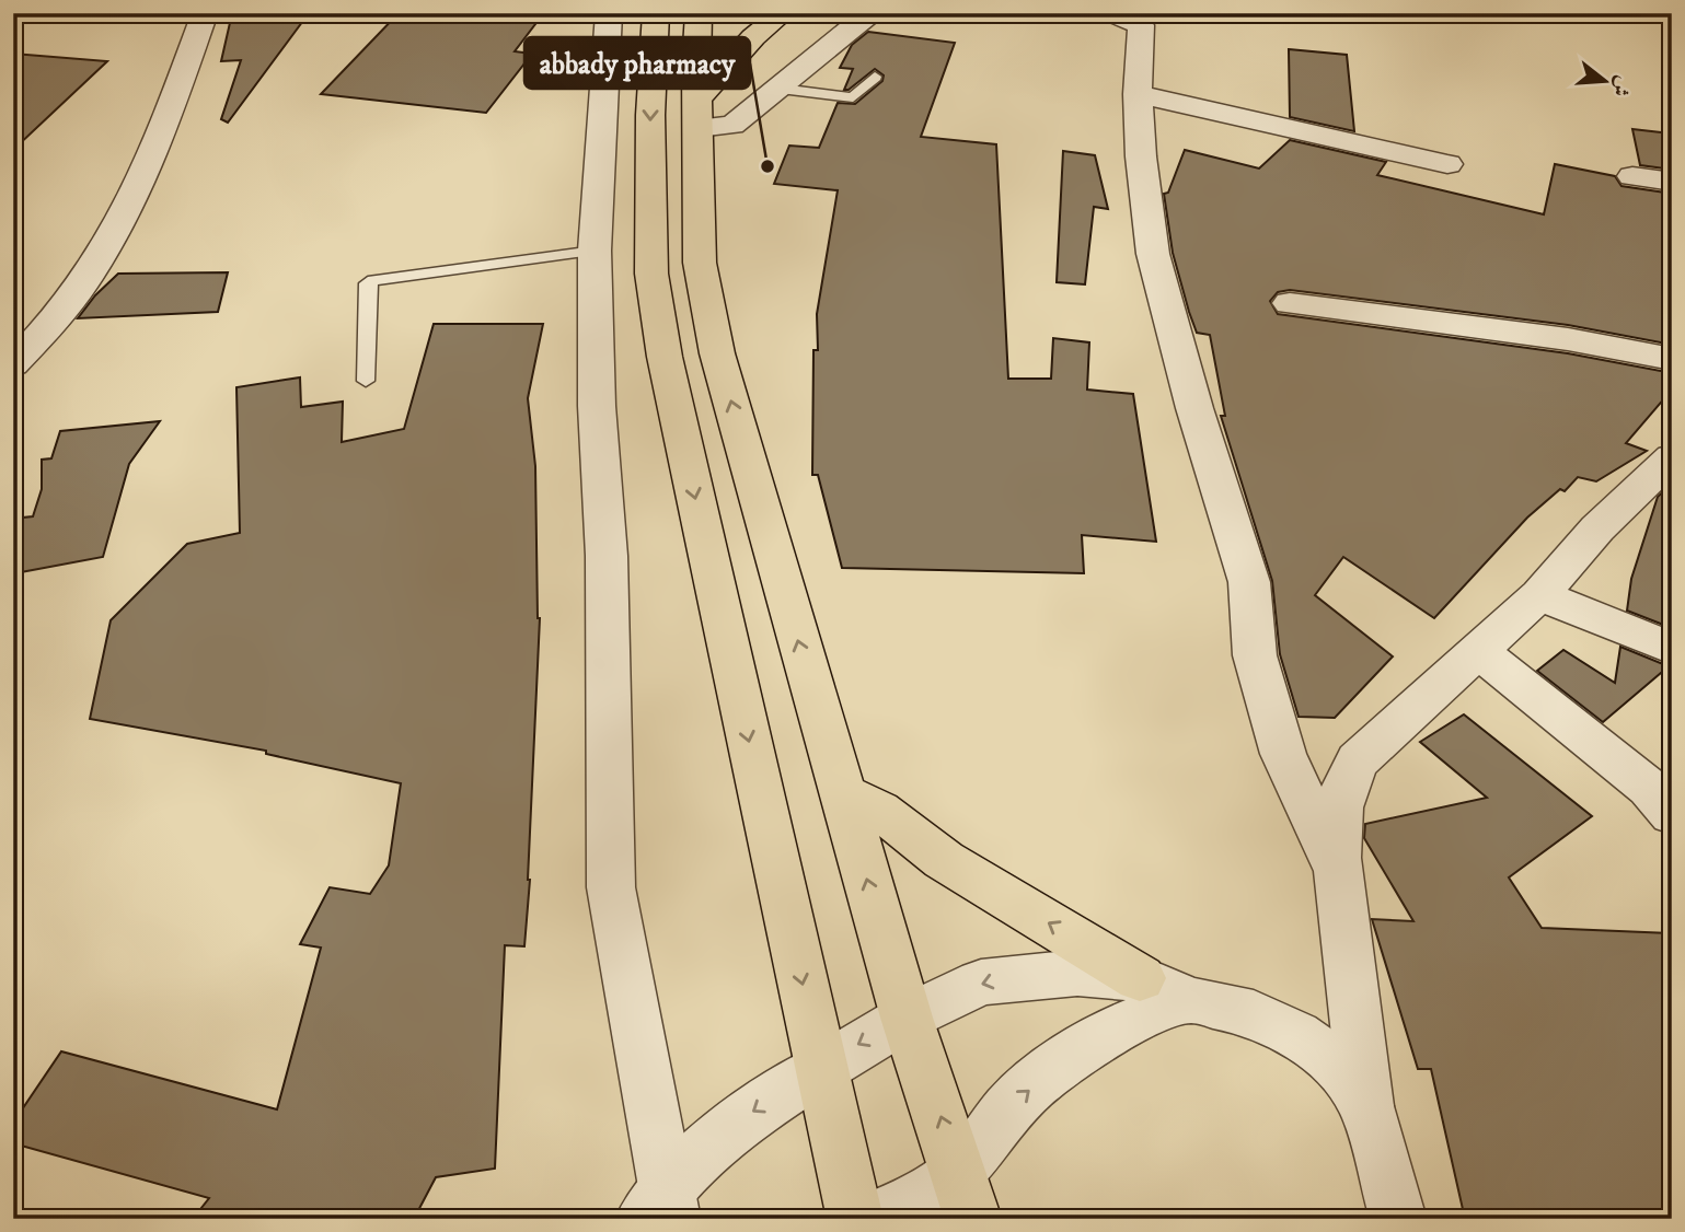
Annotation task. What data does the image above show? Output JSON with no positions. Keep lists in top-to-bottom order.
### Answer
{
  "places": ["abbady pharmacy"],
  "north": "right"
}
